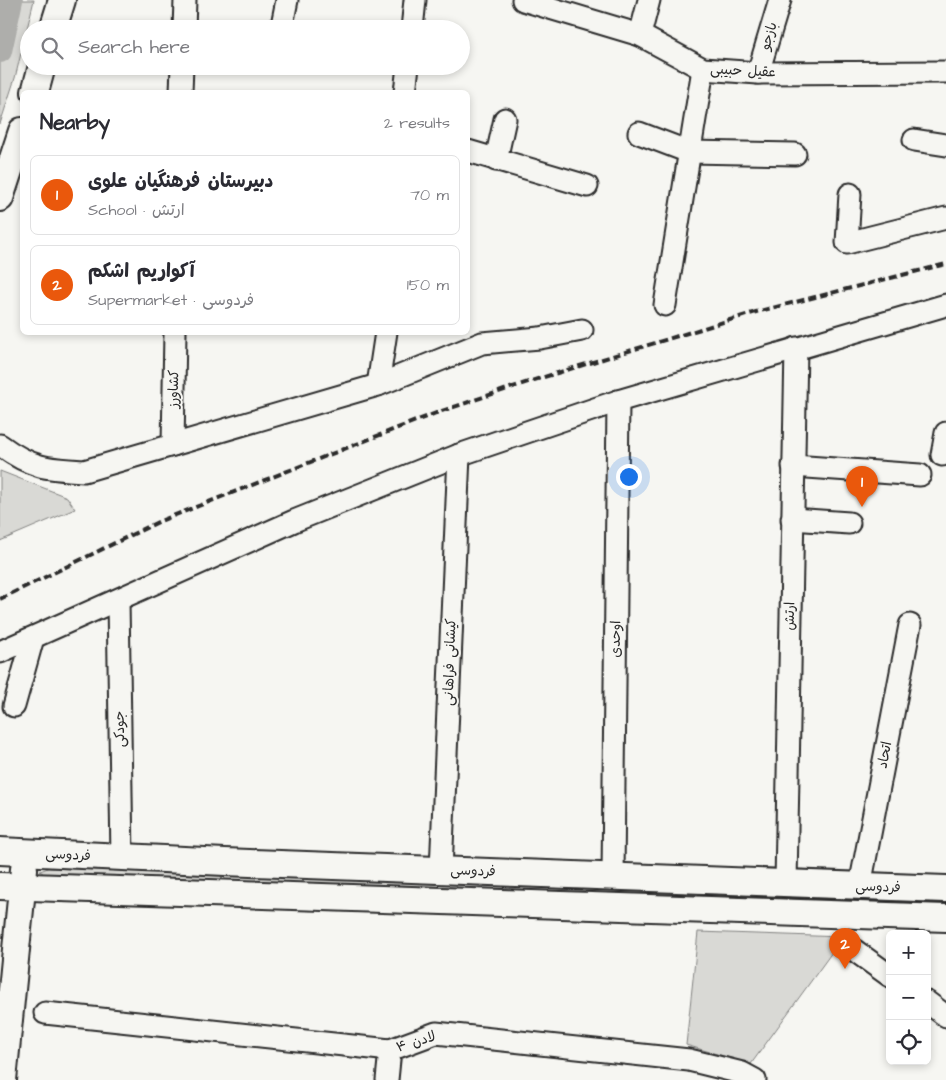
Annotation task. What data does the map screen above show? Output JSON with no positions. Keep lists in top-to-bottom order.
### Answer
{
  "streets": {
    "street": [
      "بازجو",
      "عقیل حبیبی",
      "کشاورز",
      "ارتش",
      "اوحدی",
      "کیشانی فراهانی",
      "جودکی",
      "اتحاد",
      "فردوسی",
      "لادن ۴"
    ]
  },
  "crossings": [
    ["بازجو", "عقیل حبیبی"],
    ["ارتش", "فردوسی"],
    ["اوحدی", "فردوسی"],
    ["کیشانی فراهانی", "فردوسی"],
    ["جودکی", "فردوسی"],
    ["اتحاد", "فردوسی"]
  ],
  "page": {
    "search": "Search here",
    "heading": ["Nearby", "2 results"],
    "list": [
      {
        "mark": "1",
        "name": "دبیرستان فرهنگیان علوی",
        "note": "School · ارتش",
        "value": "70 m"
      },
      {
        "mark": "2",
        "name": "آکواریم اشکم",
        "note": "Supermarket · فردوسی",
        "value": "150 m"
      }
    ],
    "pins": ["1", "2"],
    "map_buttons": ["+", "−"]
  }
}
